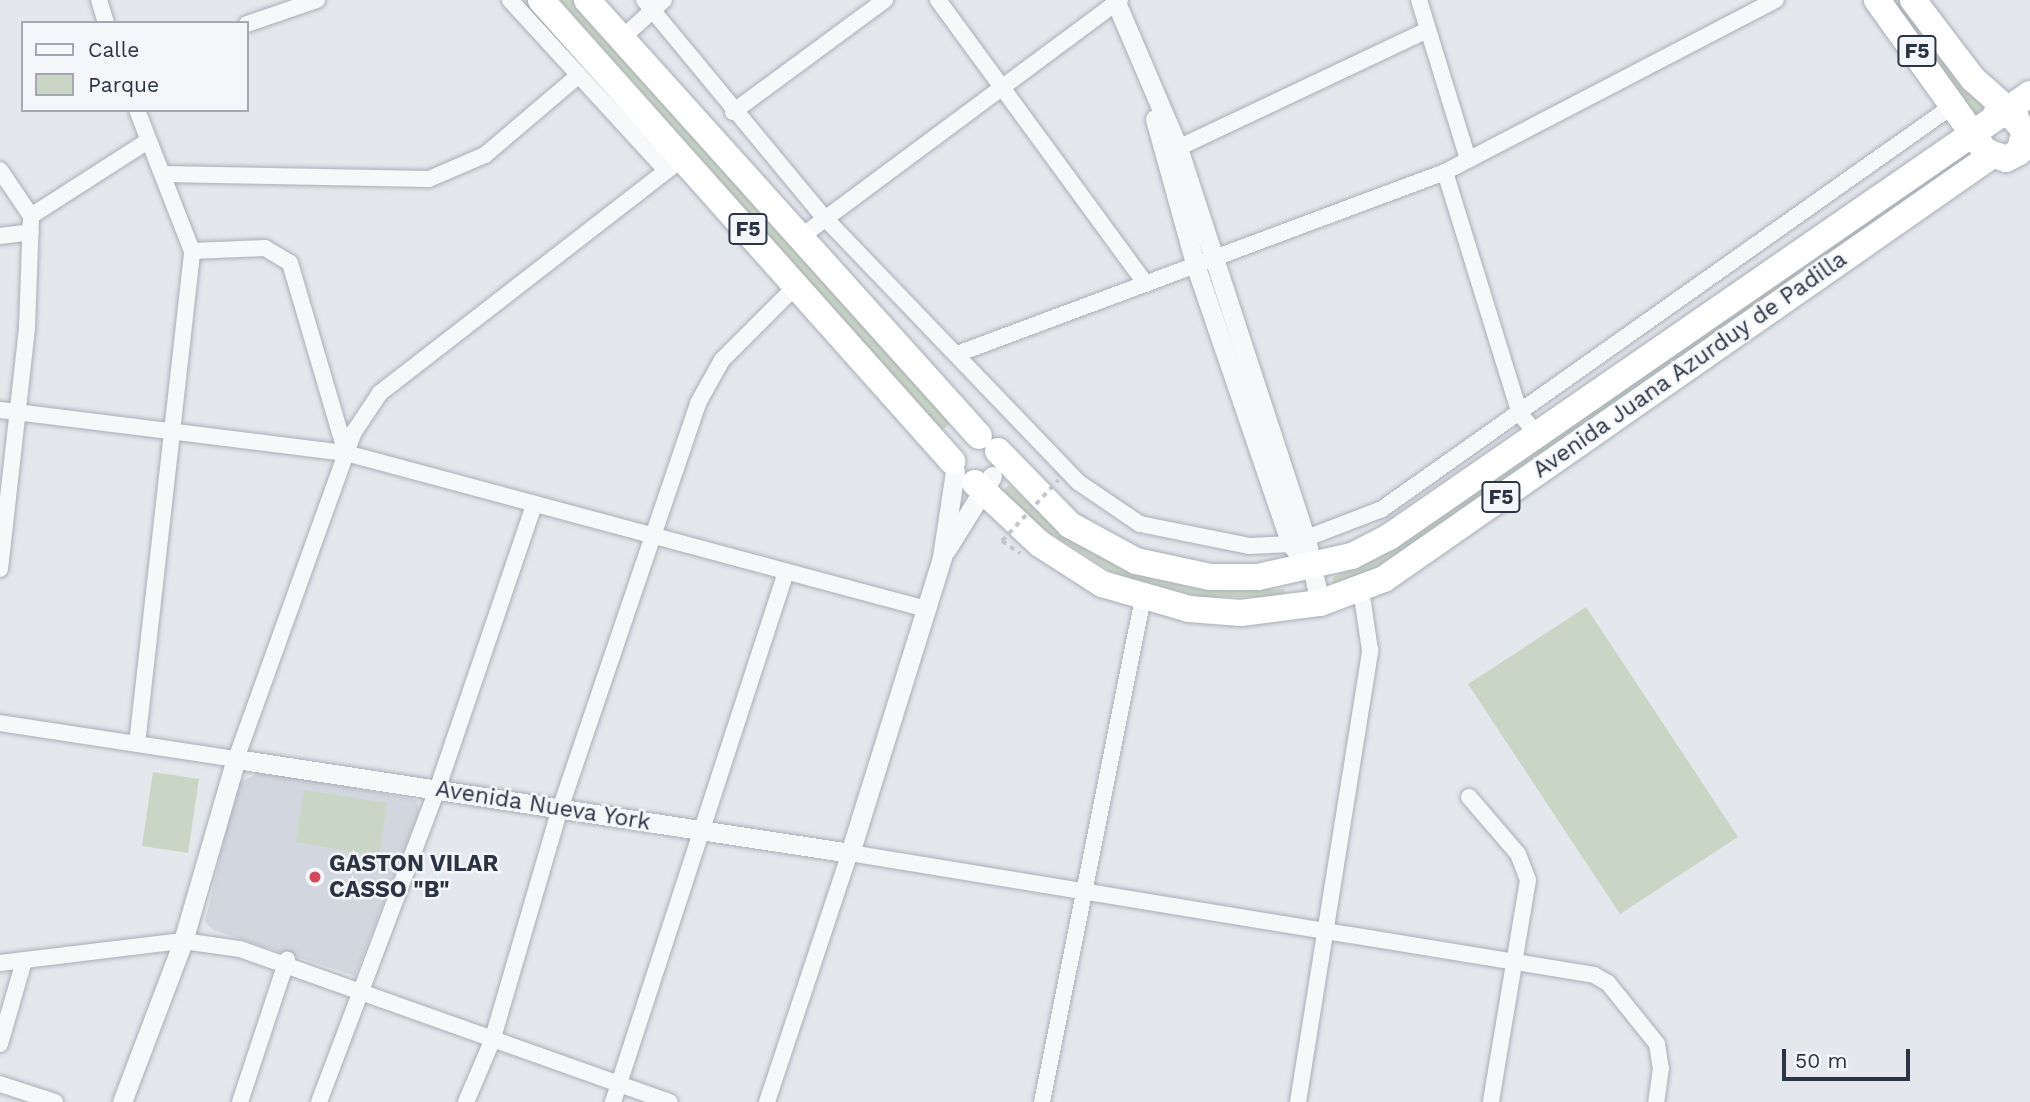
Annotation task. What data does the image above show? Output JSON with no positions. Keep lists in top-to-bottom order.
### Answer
{
  "streets": {
    "highway": ["F5", "Avenida Juana Azurduy de Padilla"],
    "street": ["Avenida Nueva York"]
  },
  "crossings": [
    ["F5", "Avenida Juana Azurduy de Padilla"]
  ],
  "places": ["GASTON VILAR CASSO \"B\""],
  "legend": ["Calle", "Parque"],
  "scale_bar": "50 m"
}
